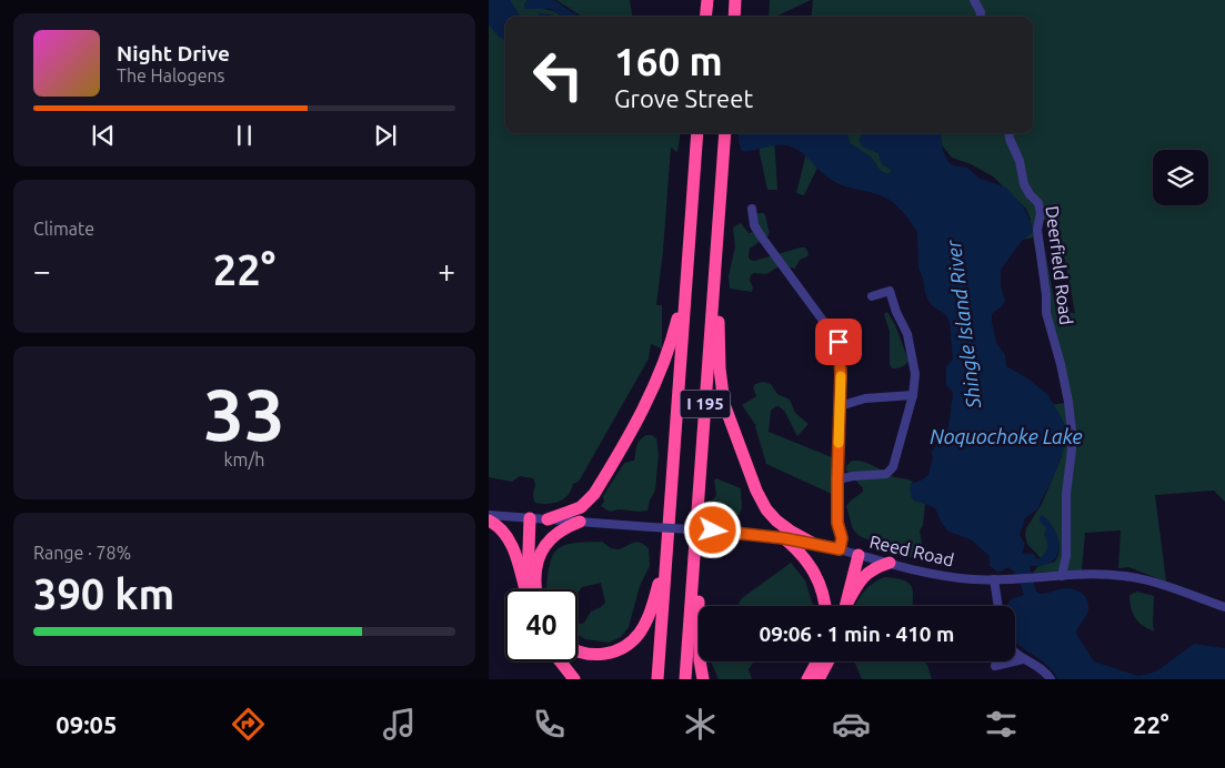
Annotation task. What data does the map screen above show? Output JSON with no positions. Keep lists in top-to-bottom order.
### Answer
{
  "streets": {
    "highway": ["I 195"],
    "street": ["Deerfield Road", "Reed Road"]
  },
  "crossings": [
    ["Deerfield Road", "Reed Road"]
  ],
  "water": ["Shingle Island River", "Noquochoke Lake"],
  "page": {
    "turn": ["160 m", "Grove Street"],
    "song": ["Night Drive", "The Halogens"],
    "tile": [
      "Climate",
      ["33", "km/h"],
      ["Range · 78%", "390 km"]
    ],
    "heat": ["−", "22°", "+"],
    "limit": "40",
    "trip": "09:06 · 1 min · 410 m",
    "tabs": ["09:05", "22°"]
  }
}
